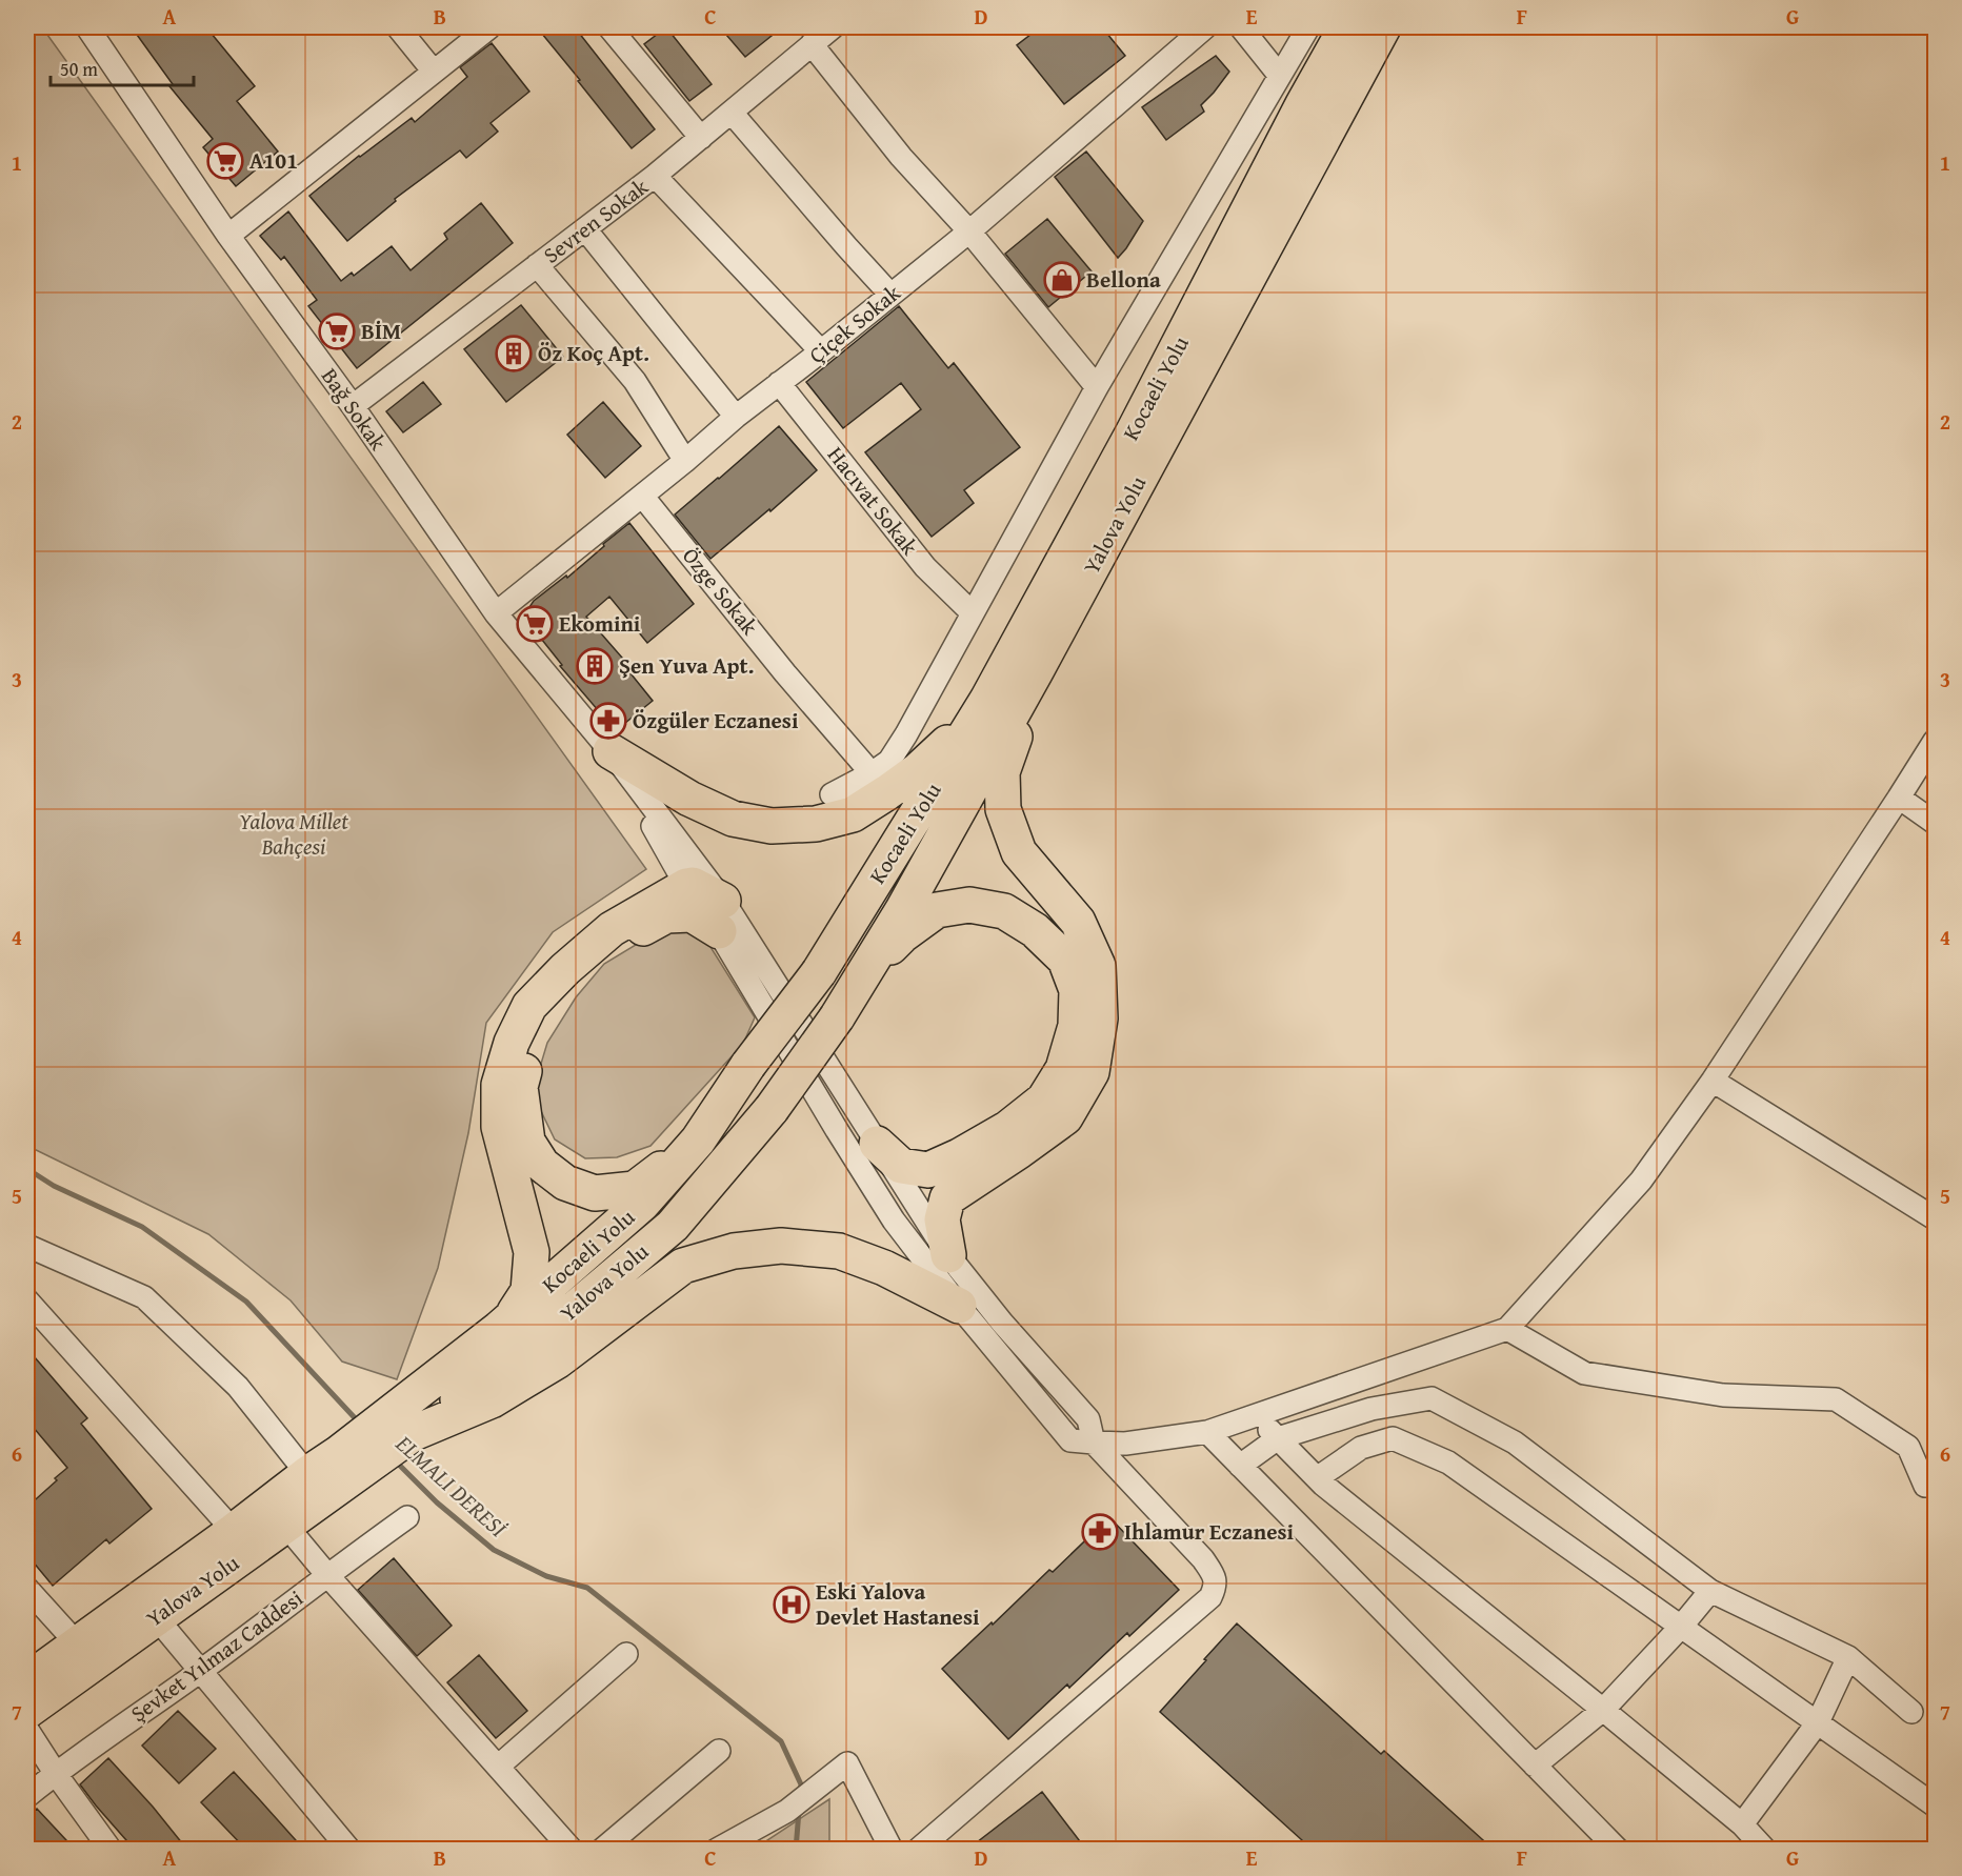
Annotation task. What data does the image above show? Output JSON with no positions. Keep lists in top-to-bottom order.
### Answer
{
  "streets": {
    "highway": ["Kocaeli̇ Yolu", "Yalova Yolu"],
    "street": [
      "Sevren Sokak",
      "Çiçek Sokak",
      "Bağ Sokak",
      "Hacıvat Sokak",
      "Özge Sokak",
      "Şevket Yılmaz Caddesi"
    ]
  },
  "crossings": [
    ["Sevren Sokak", "Bağ Sokak"],
    ["Çiçek Sokak", "Bağ Sokak"],
    ["Çiçek Sokak", "Hacıvat Sokak"],
    ["Çiçek Sokak", "Özge Sokak"],
    ["Kocaeli̇ Yolu", "Yalova Yolu"]
  ],
  "water": ["ELMALI DERESİ"],
  "parks": ["Yalova Millet Bahçesi"],
  "places": {
    "supermarket": ["A101", "BİM", "Ekomini"],
    "shop": ["Bellona"],
    "building": ["Öz Koç Apt.", "Şen Yuva Apt."],
    "pharmacy": ["Özgüler Eczanesi", "Ihlamur Eczanesi"],
    "hospital": ["Eski Yalova Devlet Hastanesi"]
  },
  "scale_bar": "50 m",
  "grid": {
    "columns": [
      "A",
      "B",
      "C",
      "D",
      "E",
      "F",
      "G"
    ],
    "rows": [
      "1",
      "2",
      "3",
      "4",
      "5",
      "6",
      "7"
    ]
  }
}
